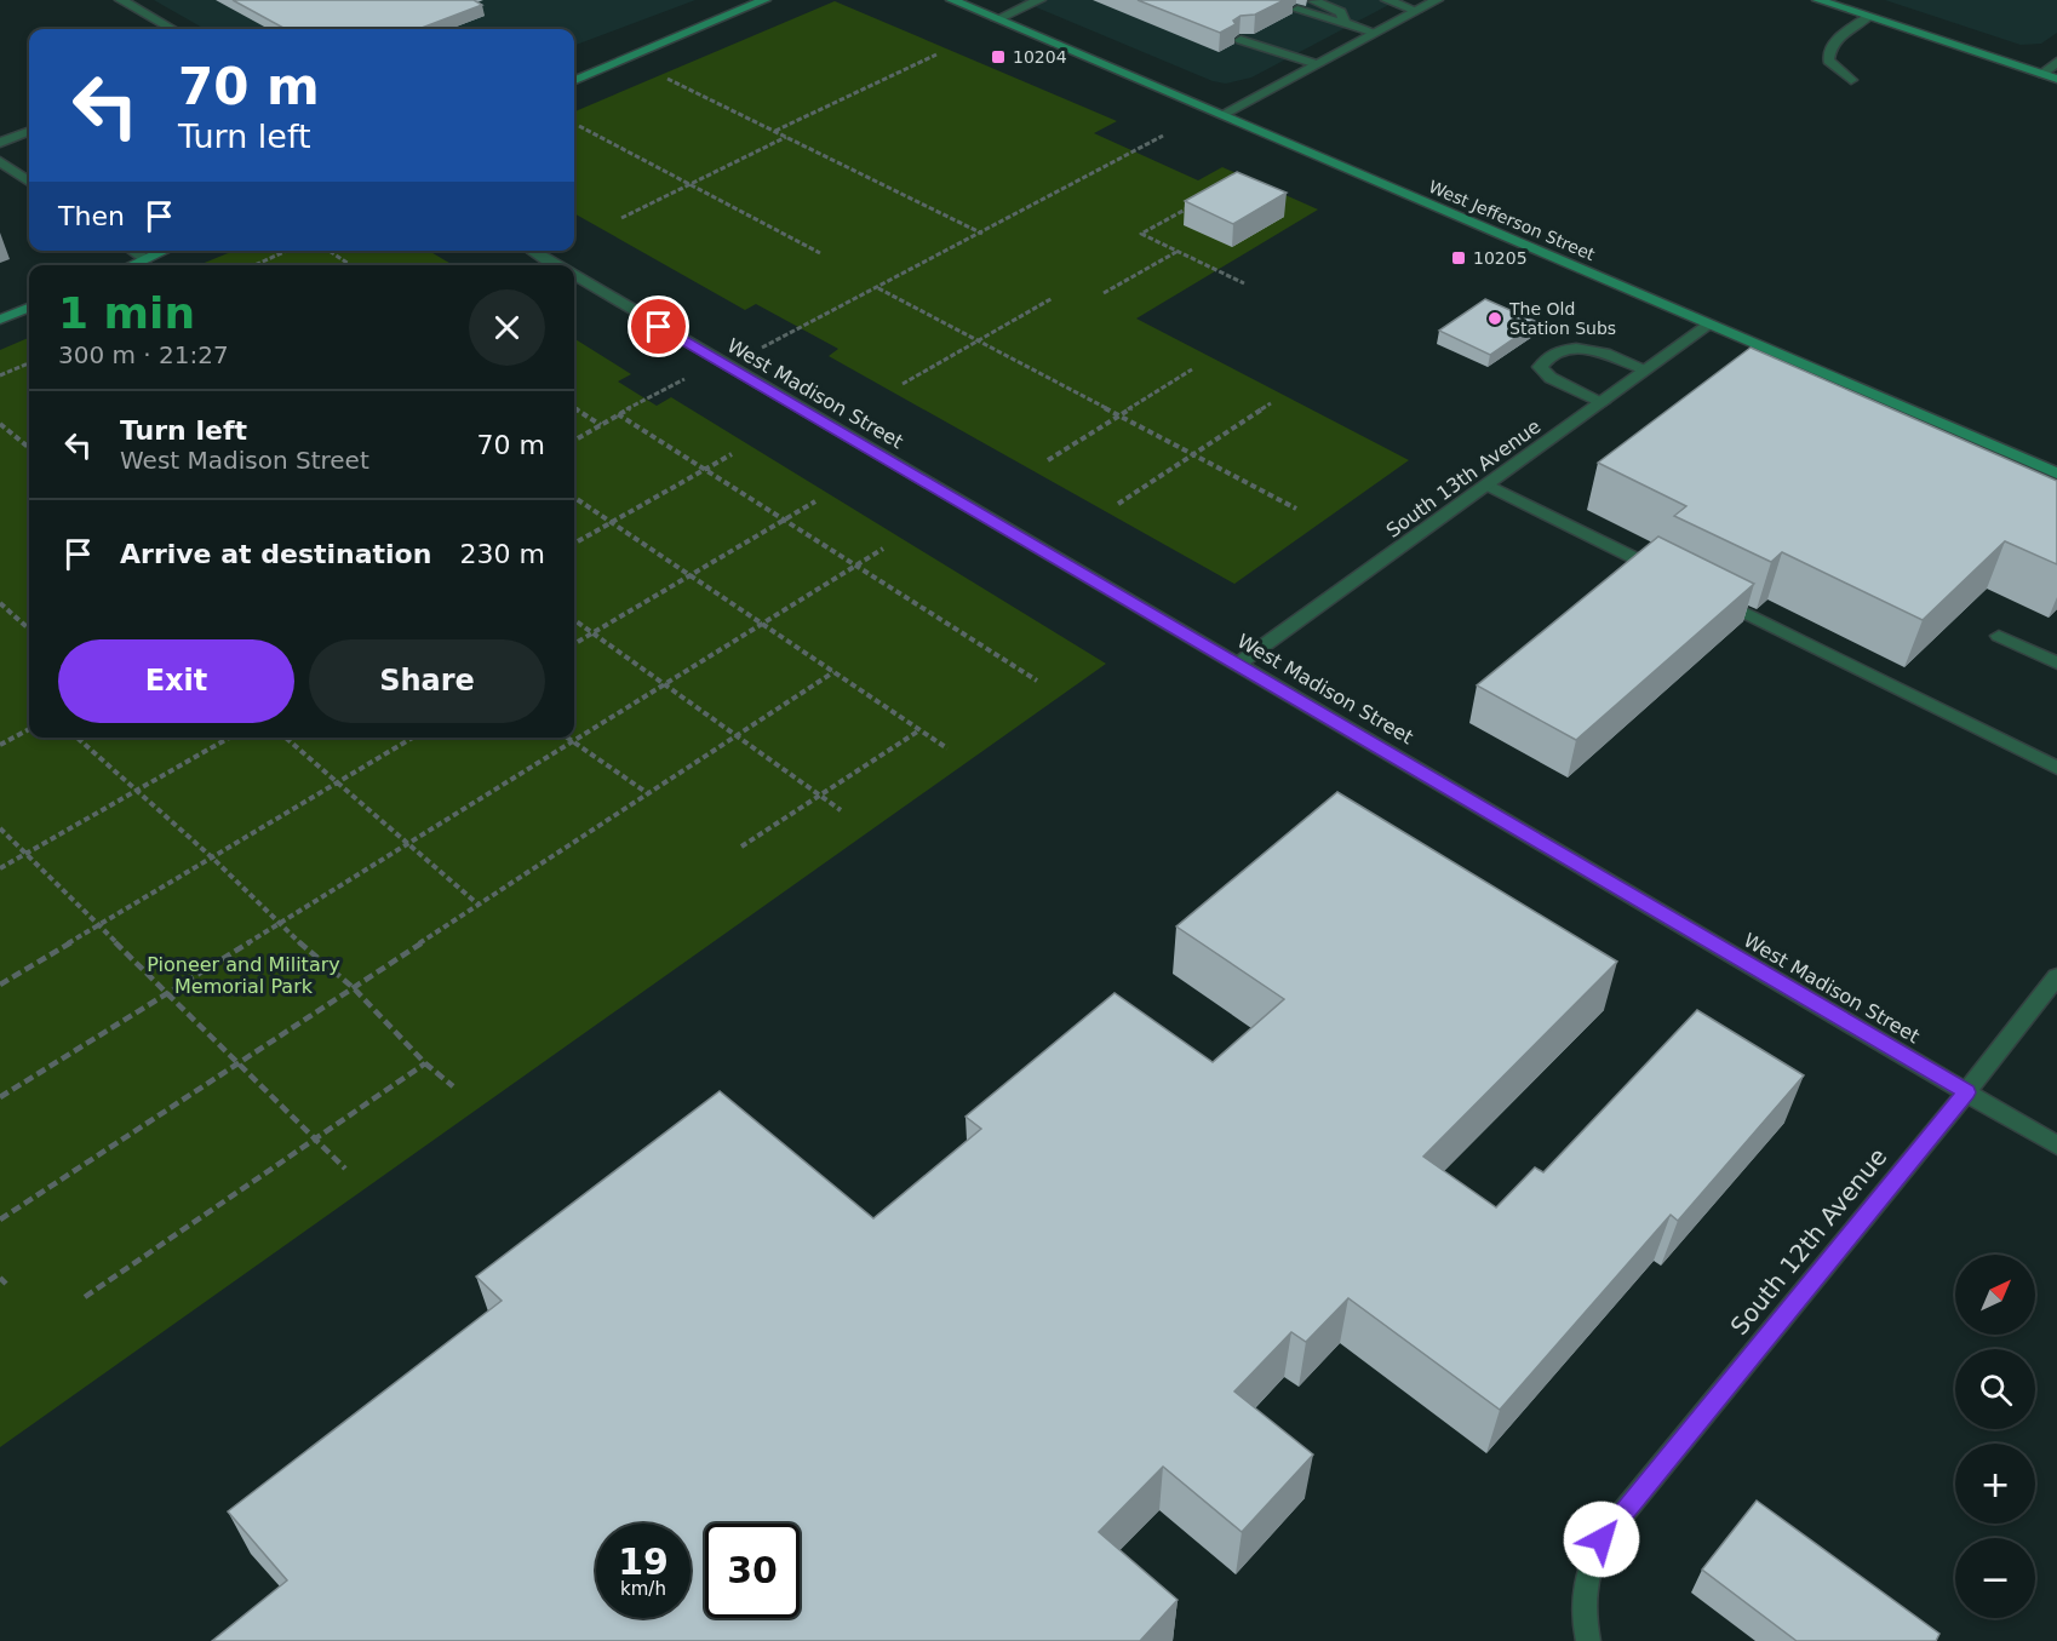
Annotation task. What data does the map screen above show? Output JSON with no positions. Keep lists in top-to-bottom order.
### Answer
{
  "streets": {
    "main road": ["West Jefferson Street"],
    "street": ["West Madison Street", "South 13th Avenue", "South 12th Avenue"]
  },
  "crossings": [
    ["West Jefferson Street", "South 13th Avenue"],
    ["West Madison Street", "South 13th Avenue"],
    ["West Madison Street", "South 12th Avenue"]
  ],
  "parks": ["Pioneer and Military Memorial Park"],
  "places": {
    "transit": ["10204", "10205"],
    "other": ["The Old Station Subs"]
  },
  "north": "top right",
  "page": {
    "turn": ["70 m", "Turn left"],
    "then": "Then",
    "heading": ["1 min", "300 m · 21:27"],
    "list": [
      {
        "name": "Turn left",
        "note": "West Madison Street",
        "value": "70 m"
      },
      {
        "name": "Arrive at destination",
        "value": "230 m"
      }
    ],
    "buttons": ["Exit", "Share"],
    "map_buttons": ["+", "−"],
    "speed": "19 km/h",
    "limit": "30"
  }
}
